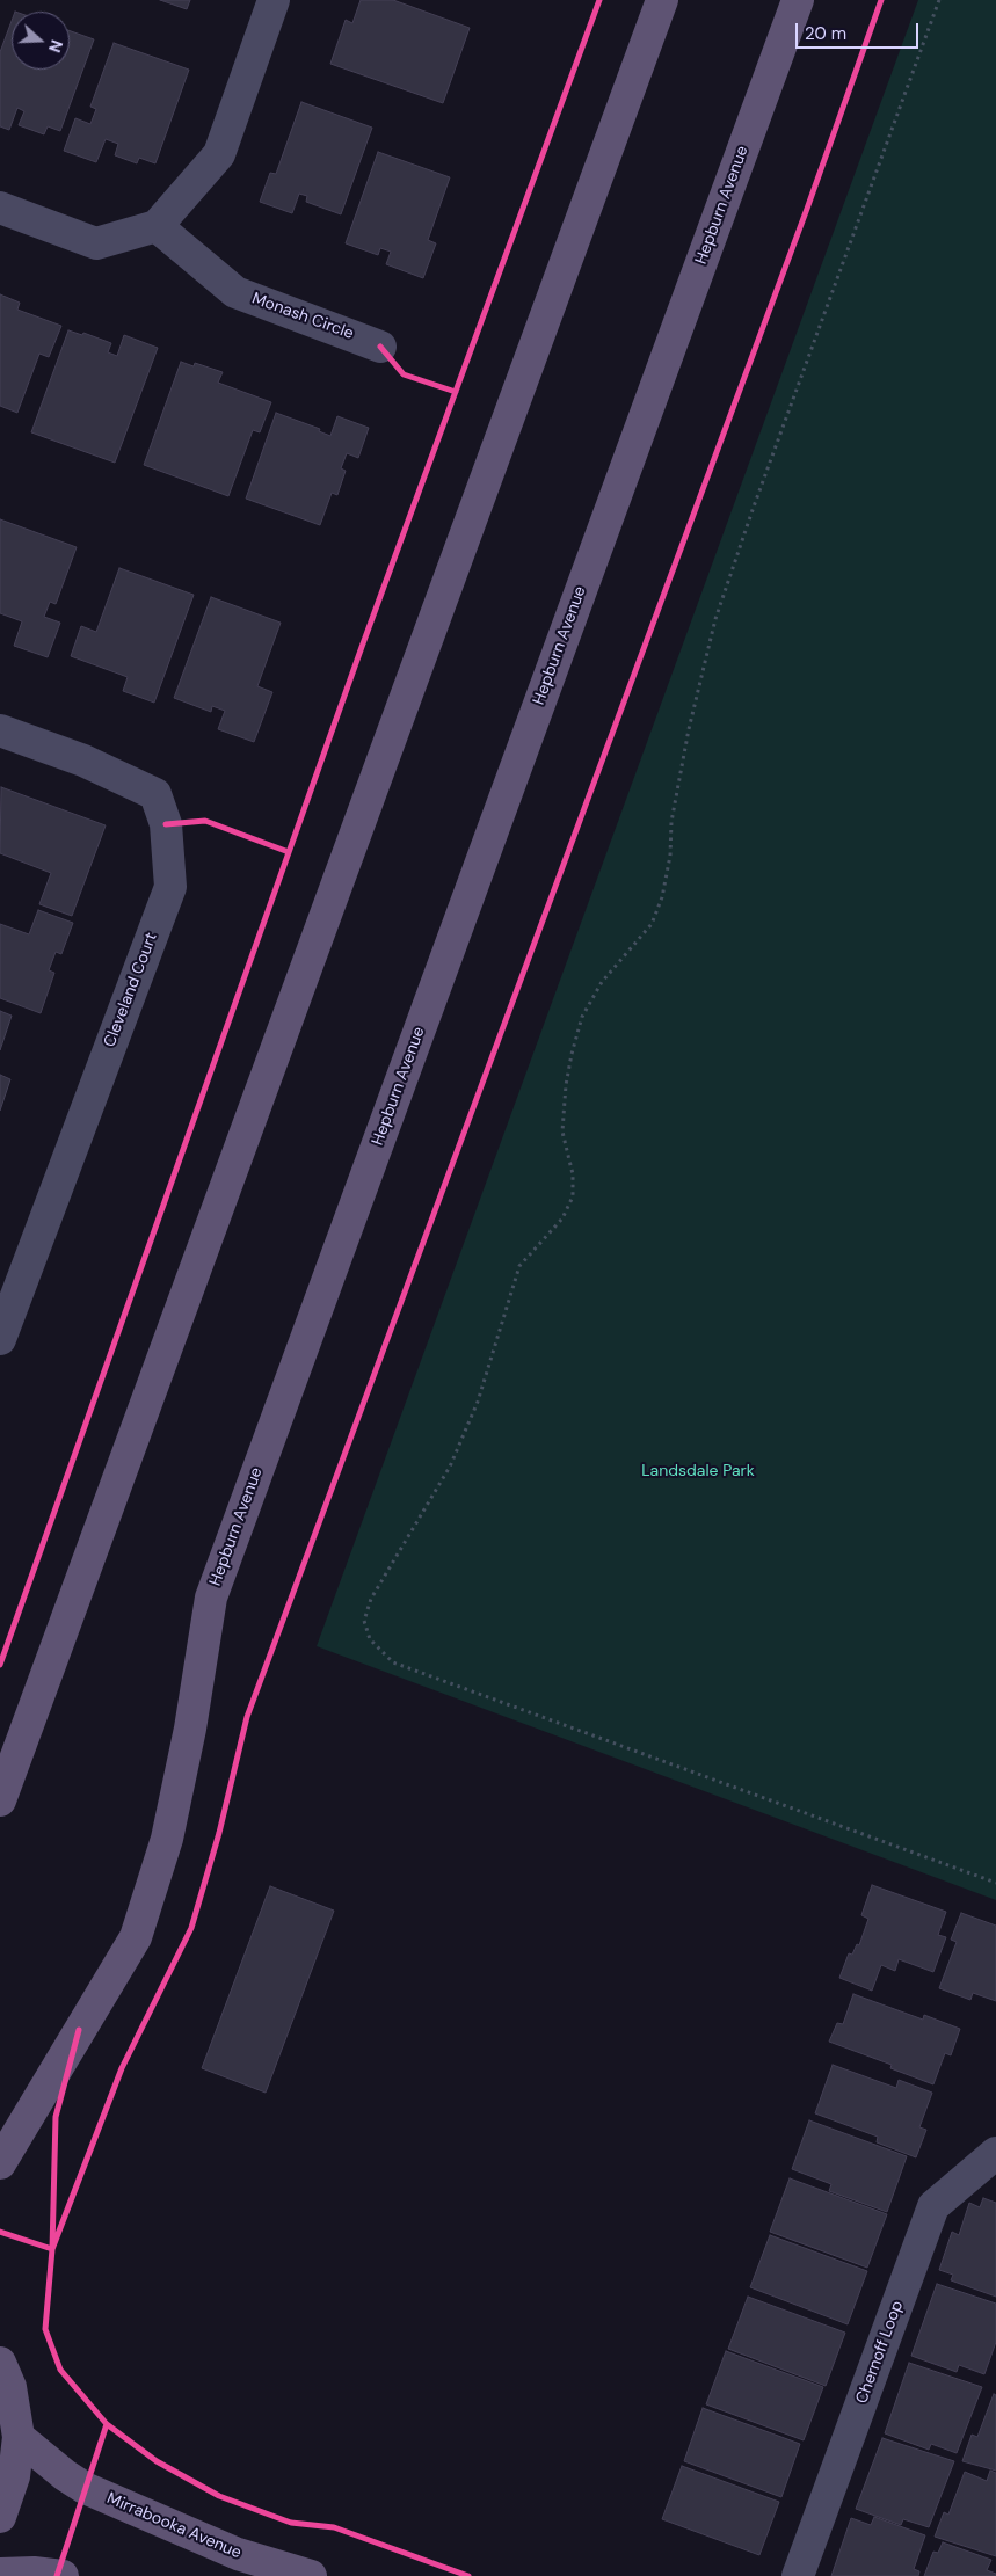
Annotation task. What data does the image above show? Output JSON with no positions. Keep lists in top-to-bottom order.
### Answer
{
  "streets": {
    "main road": ["Hepburn Avenue", "Mirrabooka Avenue"],
    "street": ["Monash Circle", "Cleveland Court", "Chernoff Loop"]
  },
  "parks": ["Landsdale Park"],
  "scale_bar": "20 m",
  "north": "right"
}
